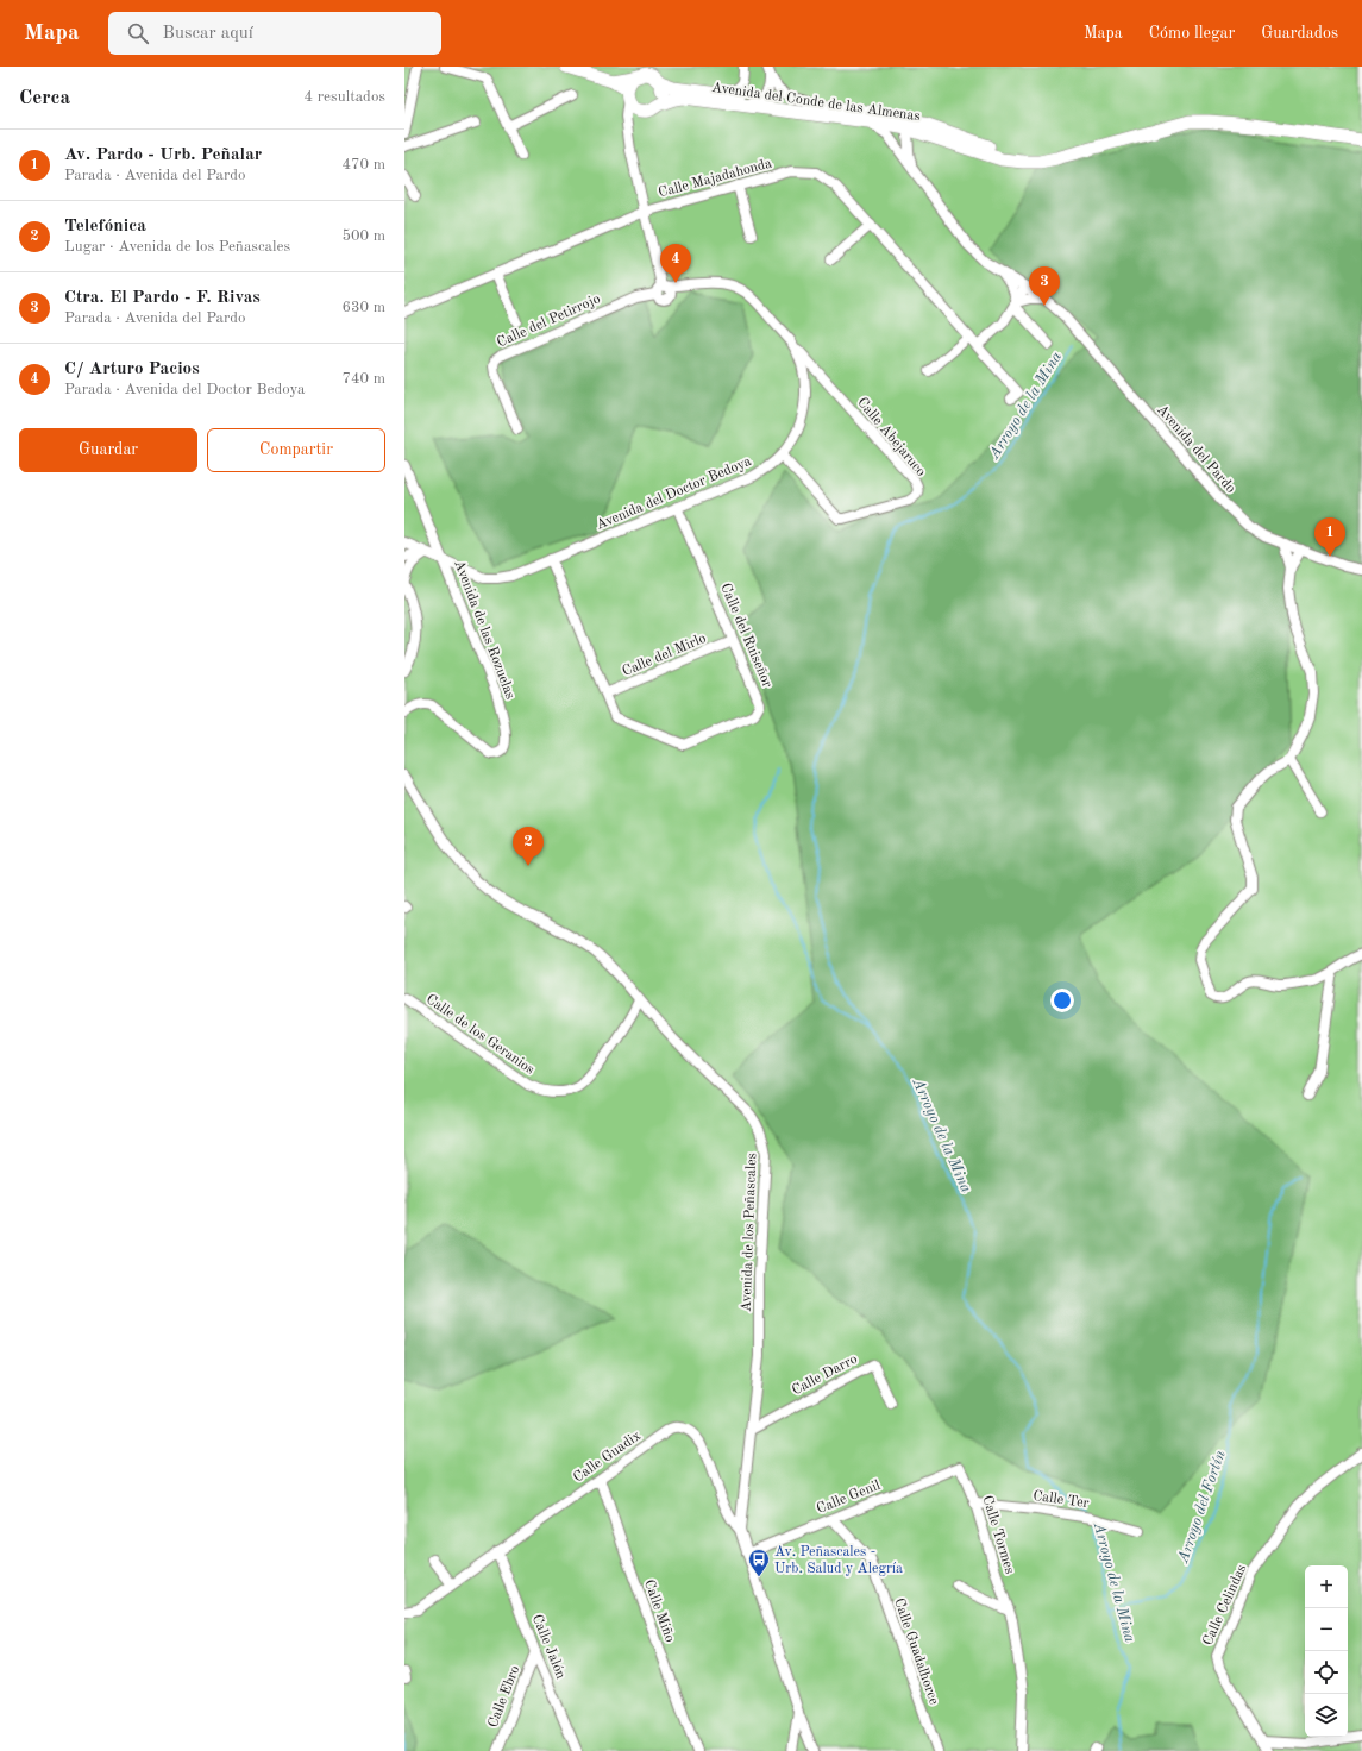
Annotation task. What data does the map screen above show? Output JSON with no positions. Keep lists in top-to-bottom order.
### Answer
{
  "streets": {
    "main road": ["Avenida del Conde de las Almenas"],
    "street": [
      "Calle Majadahonda",
      "Calle del Petirrojo",
      "Calle Abejaruco",
      "Avenida del Pardo",
      "Avenida del Doctor Bedoya",
      "Avenida de las Rozuelas",
      "Calle del Ruiseñor",
      "Calle del Mirlo",
      "Calle de los Geranios",
      "Avenida de los Peñascales",
      "Calle Darro",
      "Calle Guadix",
      "Calle Genil",
      "Calle Ter",
      "Calle Tormes",
      "Calle Celindas",
      "Calle Miño",
      "Calle Jalón",
      "Calle Guadalhorce",
      "Calle Ebro"
    ]
  },
  "crossings": [
    ["Calle del Petirrojo", "Avenida del Doctor Bedoya"],
    ["Calle Abejaruco", "Avenida del Doctor Bedoya"],
    ["Avenida del Doctor Bedoya", "Avenida de las Rozuelas"],
    ["Avenida del Doctor Bedoya", "Calle del Ruiseñor"],
    ["Calle del Ruiseñor", "Calle del Mirlo"],
    ["Calle de los Geranios", "Avenida de los Peñascales"],
    ["Avenida de los Peñascales", "Calle Darro"],
    ["Avenida de los Peñascales", "Calle Guadix"],
    ["Avenida de los Peñascales", "Calle Genil"],
    ["Calle Guadix", "Calle Miño"],
    ["Calle Guadix", "Calle Jalón"],
    ["Calle Genil", "Calle Tormes"],
    ["Calle Genil", "Calle Guadalhorce"],
    ["Calle Ter", "Calle Tormes"],
    ["Calle Jalón", "Calle Ebro"]
  ],
  "water": ["Arroyo de la Mina", "Arroyo del Fortín"],
  "places": {
    "bus stop": ["Av. Peñascales - Urb. Salud y Alegría"]
  },
  "page": {
    "header": "Mapa",
    "search": "Buscar aquí",
    "nav": ["Mapa", "Cómo llegar", "Guardados"],
    "heading": ["Cerca", "4 resultados"],
    "list": [
      {
        "mark": "1",
        "name": "Av. Pardo - Urb. Peñalar",
        "note": "Parada · Avenida del Pardo",
        "value": "470 m"
      },
      {
        "mark": "2",
        "name": "Telefónica",
        "note": "Lugar · Avenida de los Peñascales",
        "value": "500 m"
      },
      {
        "mark": "3",
        "name": "Ctra. El Pardo - F. Rivas",
        "note": "Parada · Avenida del Pardo",
        "value": "630 m"
      },
      {
        "mark": "4",
        "name": "C/ Arturo Pacios",
        "note": "Parada · Avenida del Doctor Bedoya",
        "value": "740 m"
      }
    ],
    "pins": [
      "4",
      "3",
      "1",
      "2"
    ],
    "buttons": ["Guardar", "Compartir"],
    "map_buttons": ["+", "−"]
  }
}
